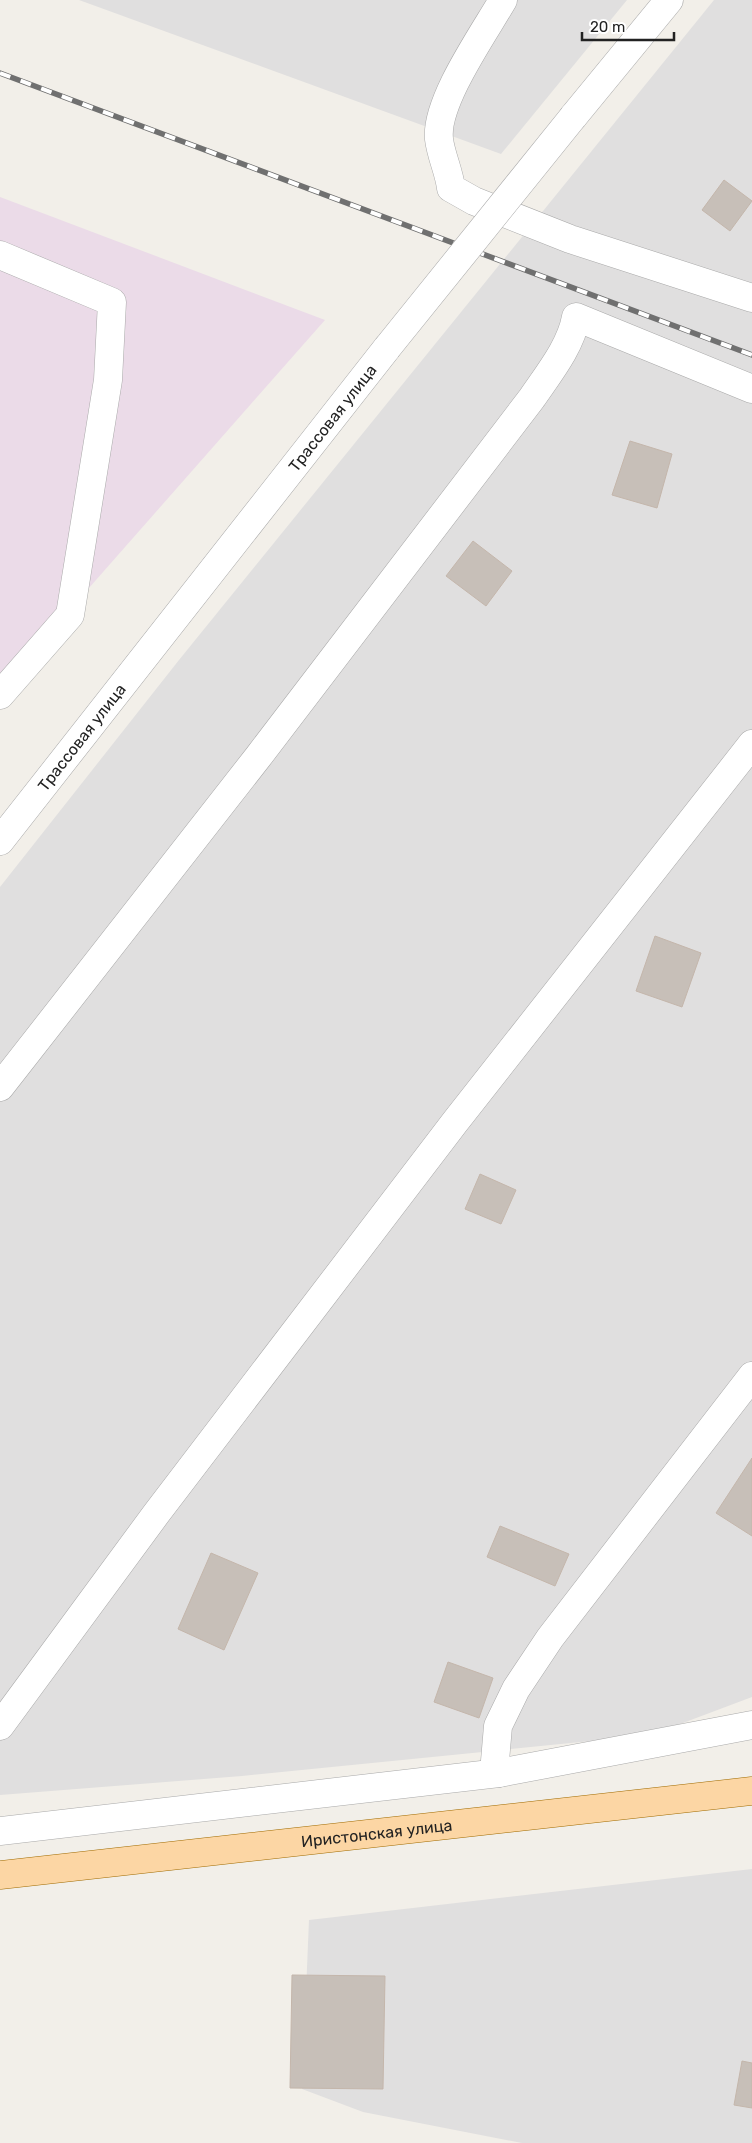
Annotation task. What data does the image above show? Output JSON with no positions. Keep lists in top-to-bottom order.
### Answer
{
  "streets": {
    "main road": ["Иристонская улица"],
    "street": ["Трассовая улица"]
  },
  "scale_bar": "20 m"
}
